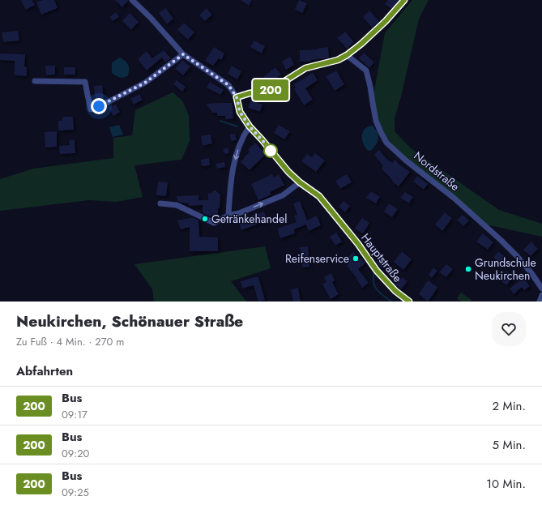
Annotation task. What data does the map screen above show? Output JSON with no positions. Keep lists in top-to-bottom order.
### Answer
{
  "streets": {
    "street": ["Nordstraße", "Hauptstraße"]
  },
  "places": ["Getränkehandel", "Reifenservice", "Grundschule Neukirchen"],
  "lines": ["bus line 200"],
  "page": {
    "on_map": "200",
    "heading": [
      ["Neukirchen, Schönauer Straße", "Zu Fuß · 4 Min. · 270 m"],
      "Abfahrten"
    ],
    "list": [
      {
        "mark": "200",
        "name": "Bus",
        "note": "09:17",
        "value": "2 Min."
      },
      {
        "mark": "200",
        "name": "Bus",
        "note": "09:20",
        "value": "5 Min."
      },
      {
        "mark": "200",
        "name": "Bus",
        "note": "09:25",
        "value": "10 Min."
      }
    ]
  }
}
